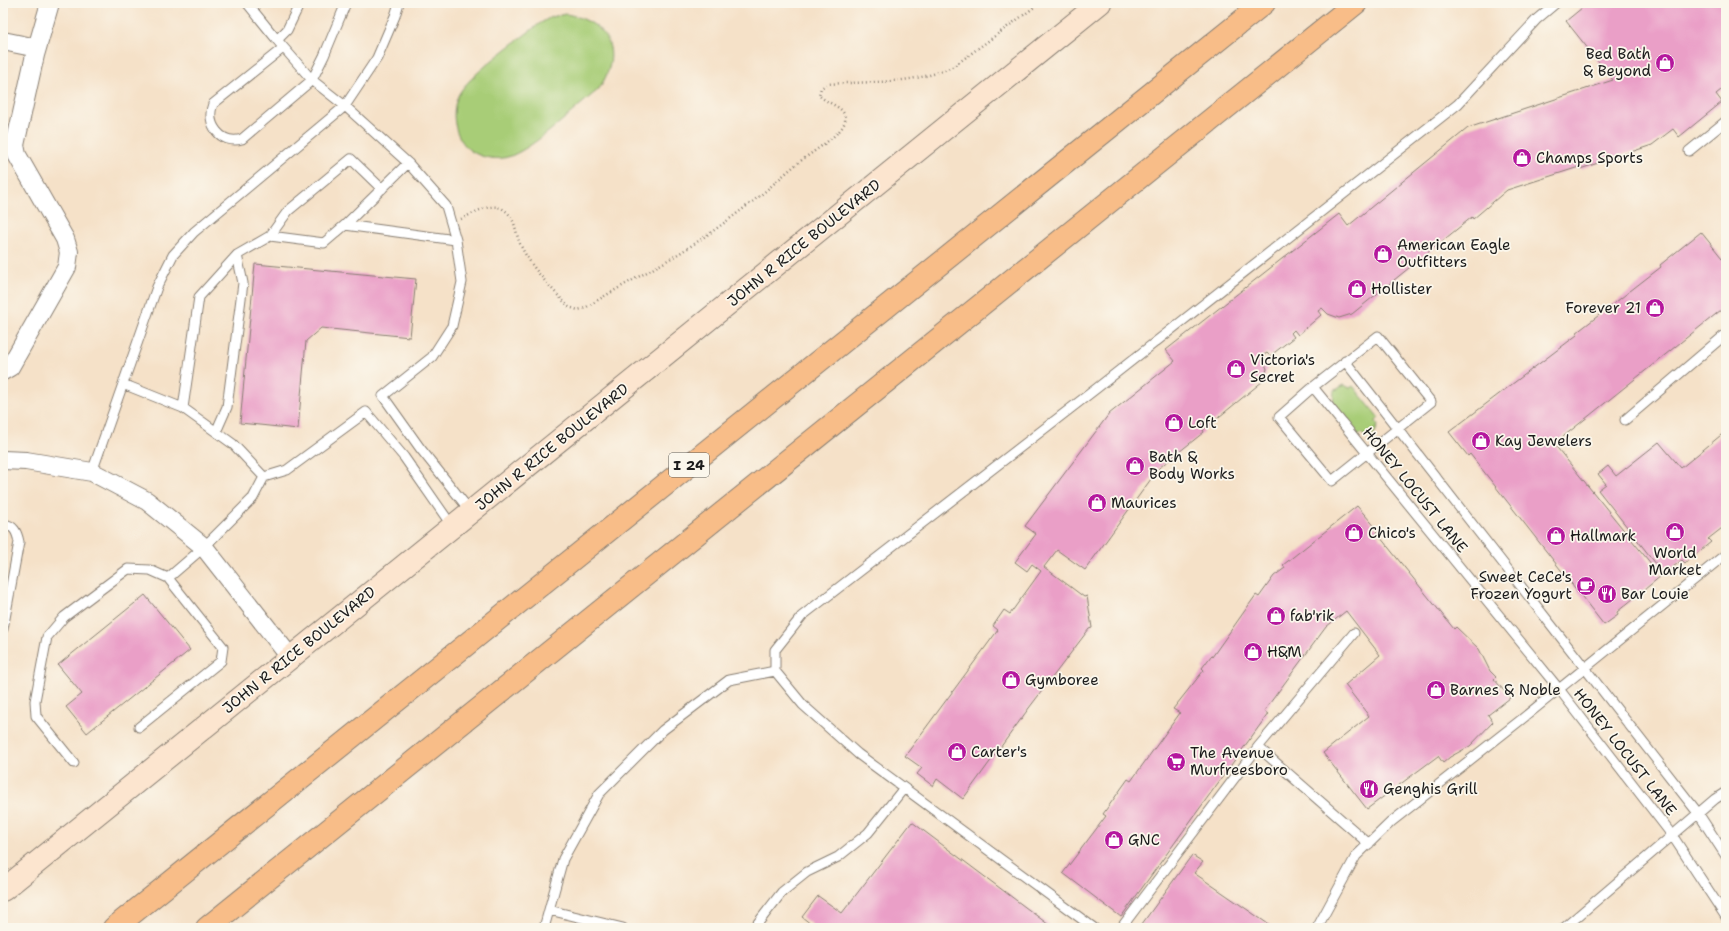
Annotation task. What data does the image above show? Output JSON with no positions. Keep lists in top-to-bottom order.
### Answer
{
  "streets": {
    "highway": ["I 24"],
    "street": ["JOHN R RICE BOULEVARD"],
    "lane": ["HONEY LOCUST LANE"]
  },
  "places": {
    "shop": [
      "Bed Bath & Beyond",
      "Champs Sports",
      "American Eagle Outfitters",
      "Hollister",
      "Forever 21",
      "Victoria's Secret",
      "Loft",
      "Kay Jewelers",
      "Bath & Body Works",
      "Maurices",
      "World Market",
      "Chico's",
      "Hallmark",
      "fab'rik",
      "H&M",
      "Gymboree",
      "Barnes & Noble",
      "Carter's",
      "GNC"
    ],
    "cafe": ["Sweet CeCe's Frozen Yogurt"],
    "restaurant": ["Bar Louie", "Genghis Grill"],
    "supermarket": ["The Avenue Murfreesboro"]
  }
}
